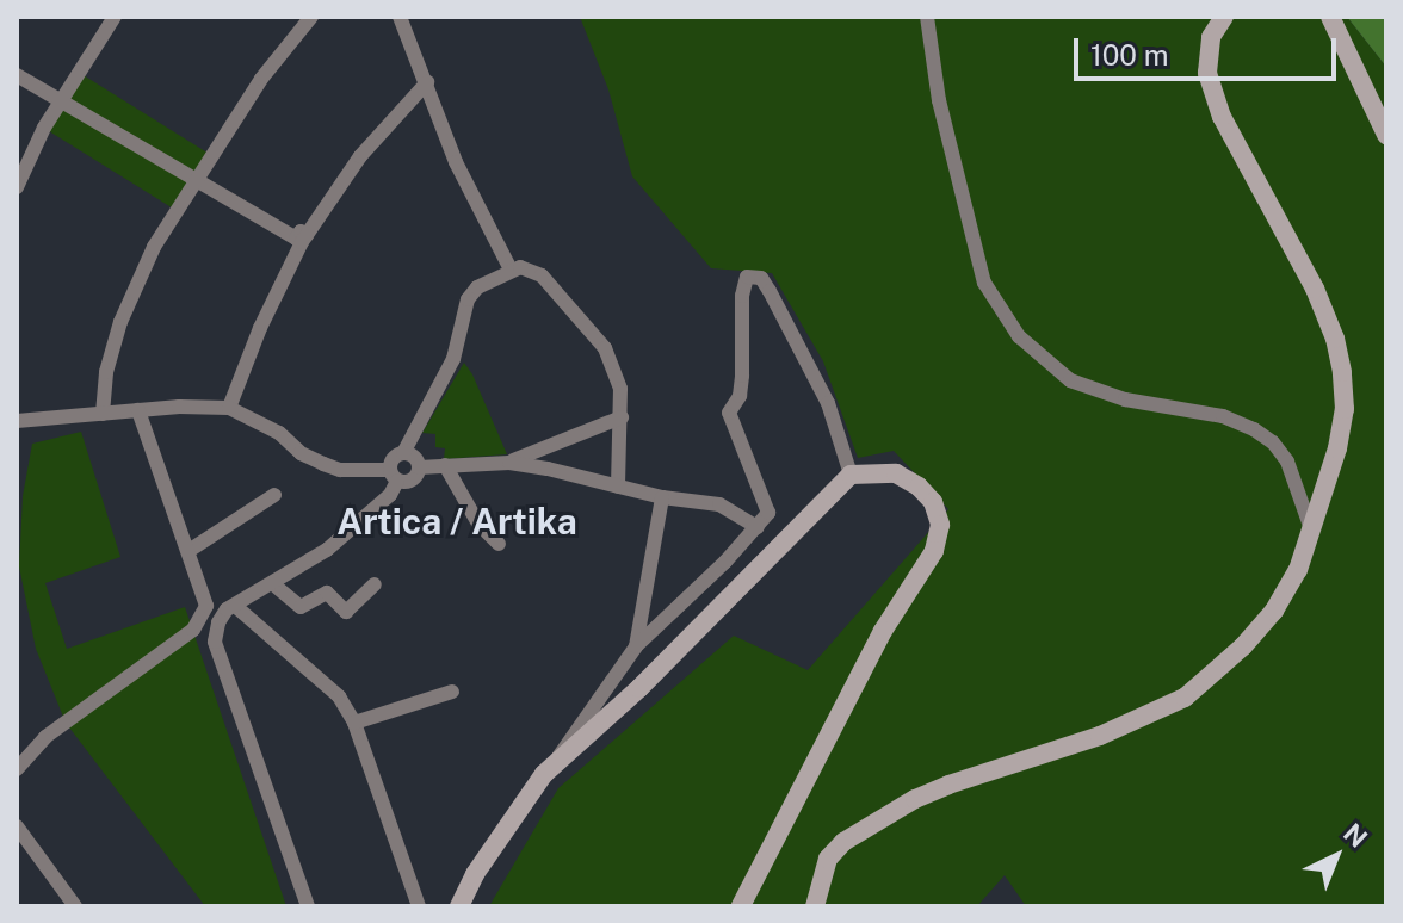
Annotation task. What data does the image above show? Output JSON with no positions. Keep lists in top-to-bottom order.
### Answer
{
  "districts": ["Artica / Artika"],
  "scale_bar": "100 m",
  "north": "top right"
}
